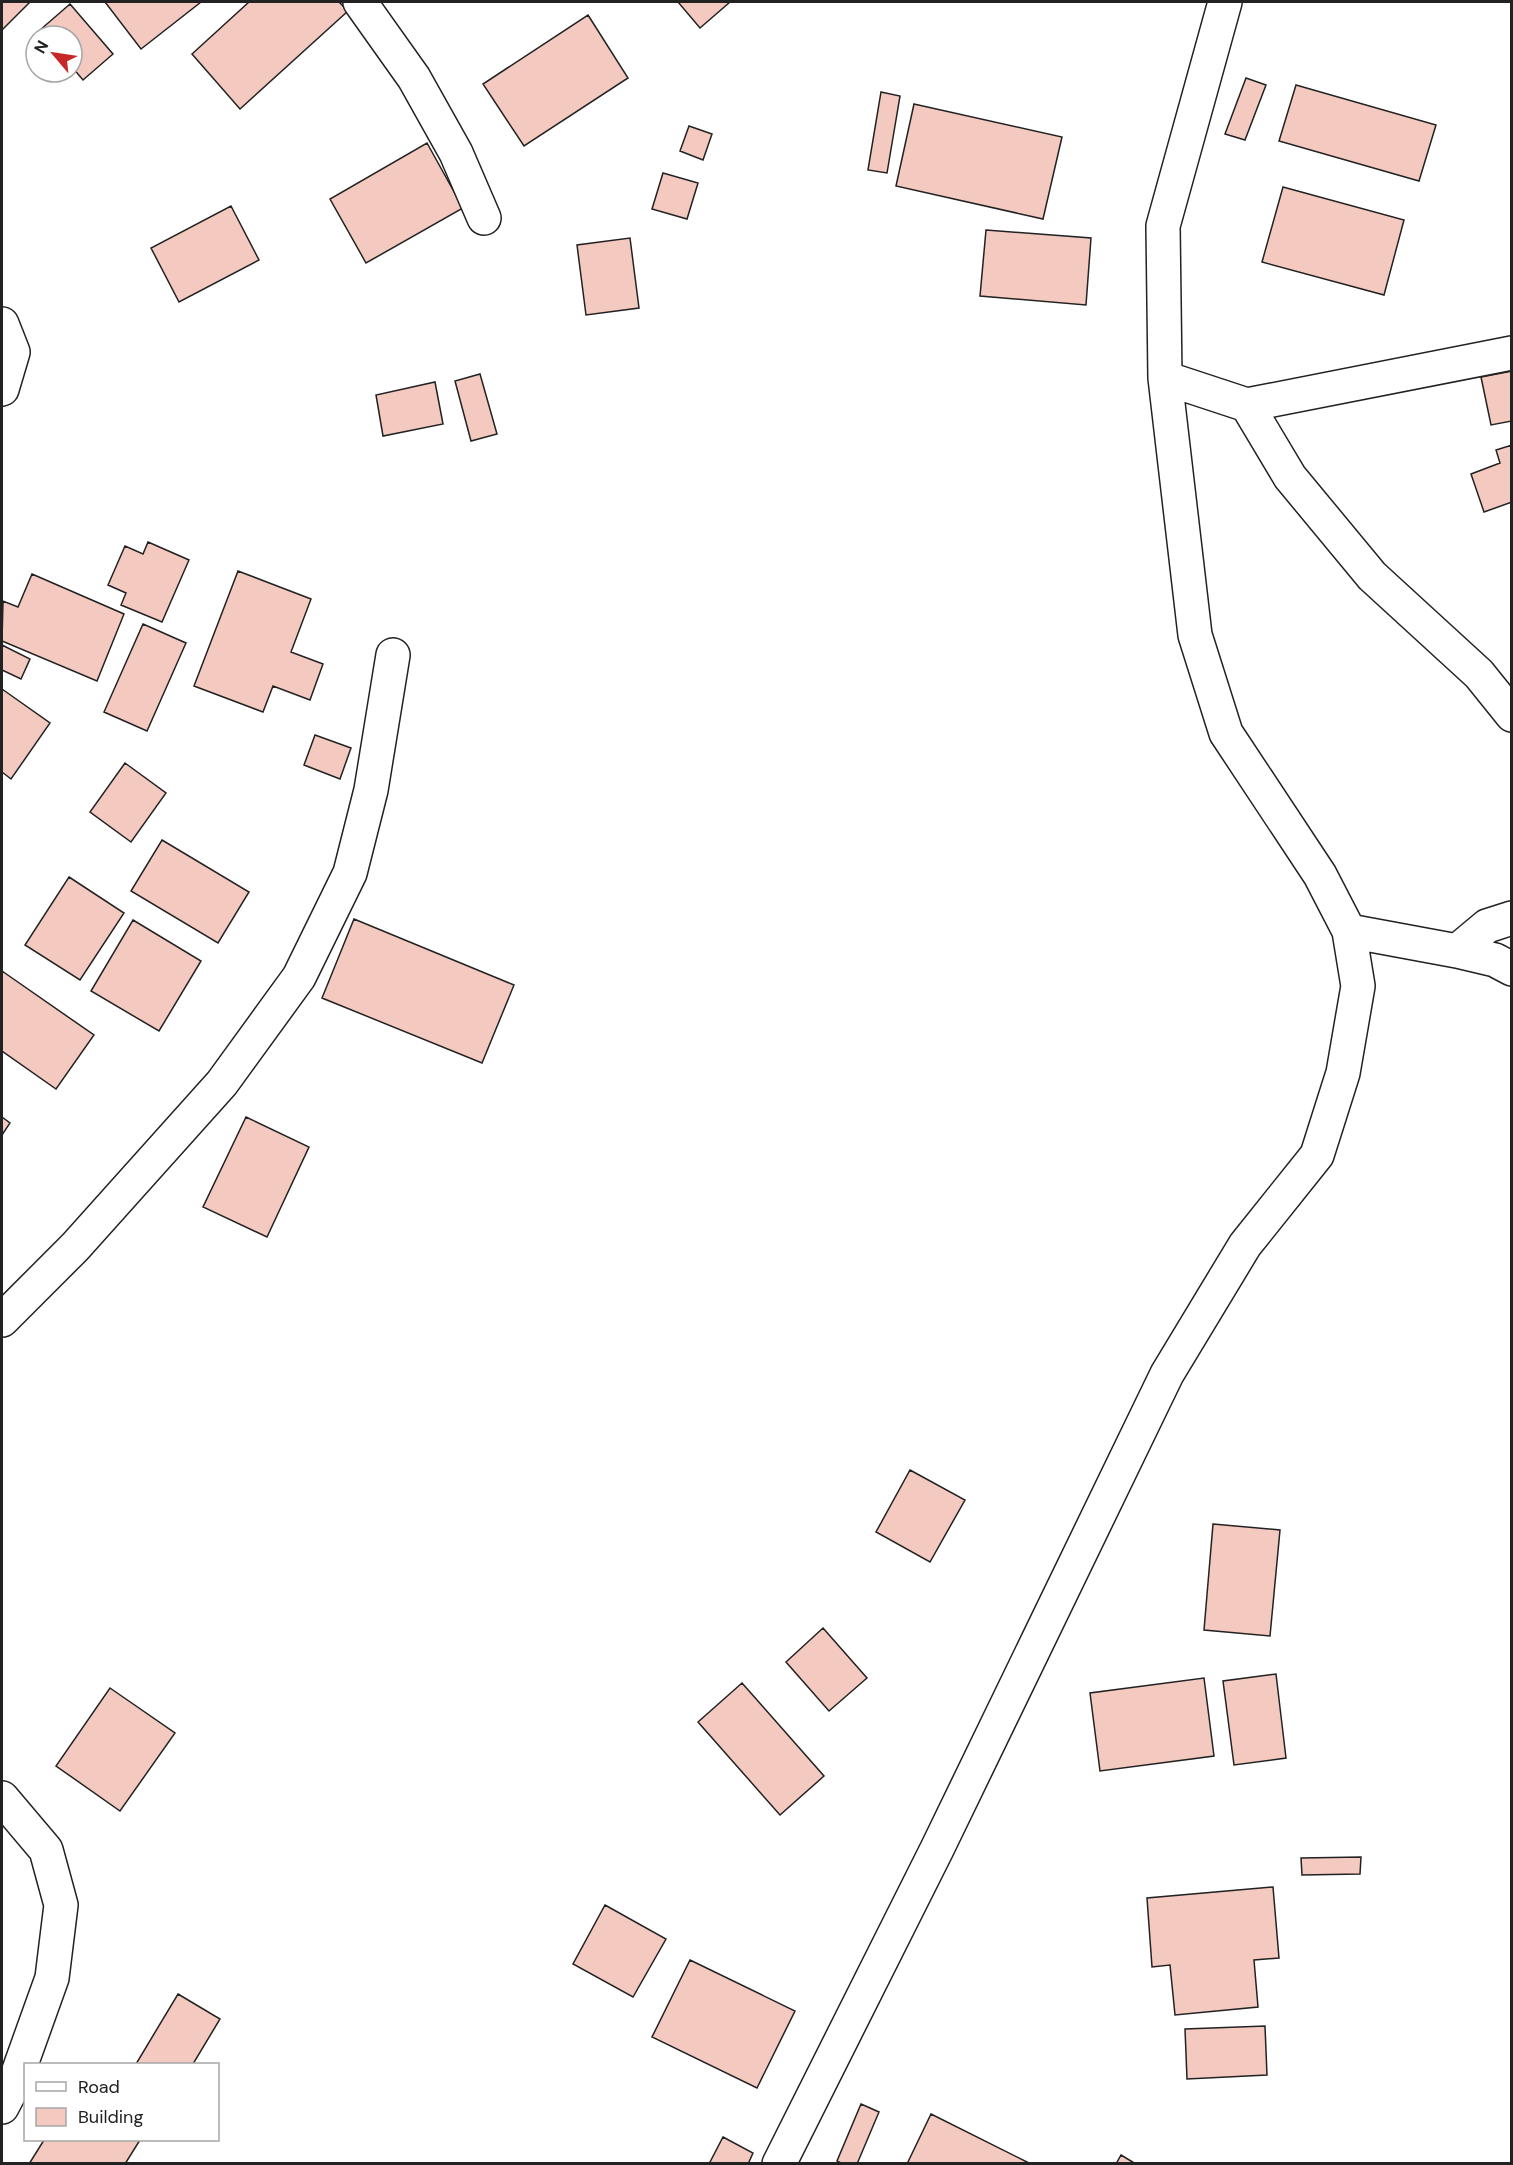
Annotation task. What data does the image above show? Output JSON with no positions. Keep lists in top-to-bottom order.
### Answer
{
  "legend": ["Road", "Building"],
  "north": "top left"
}
